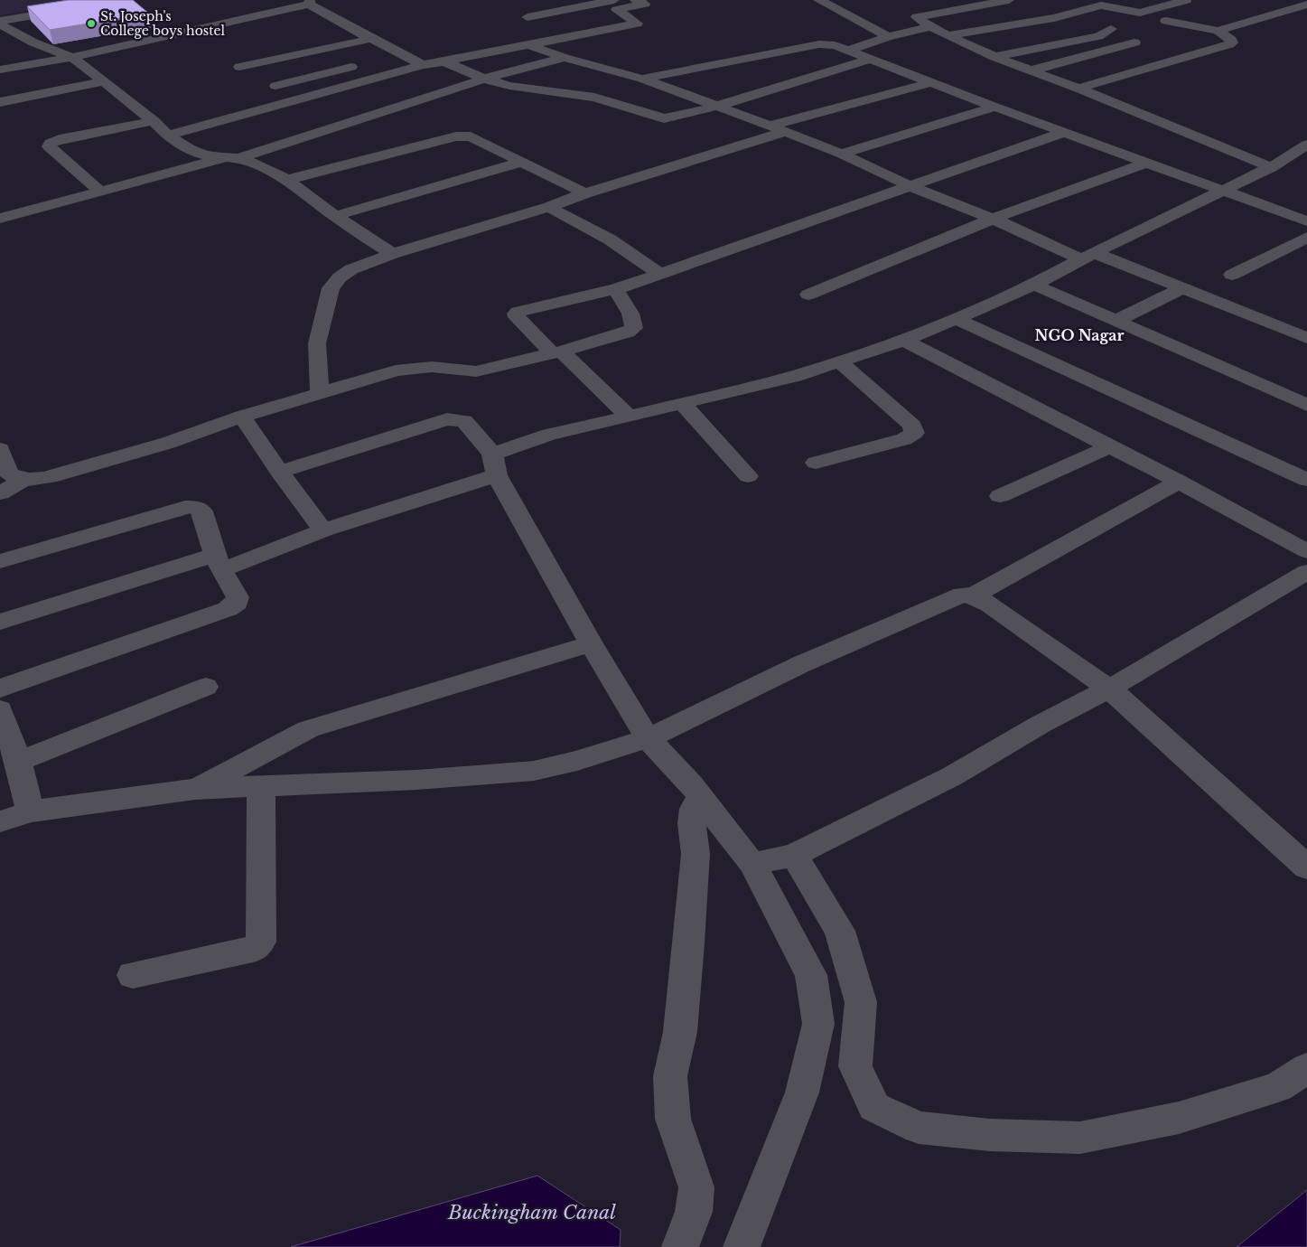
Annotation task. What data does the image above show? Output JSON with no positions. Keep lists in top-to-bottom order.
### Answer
{
  "districts": ["NGO Nagar"],
  "water": ["Buckingham Canal"],
  "places": ["St. Joseph's College boys hostel"]
}
